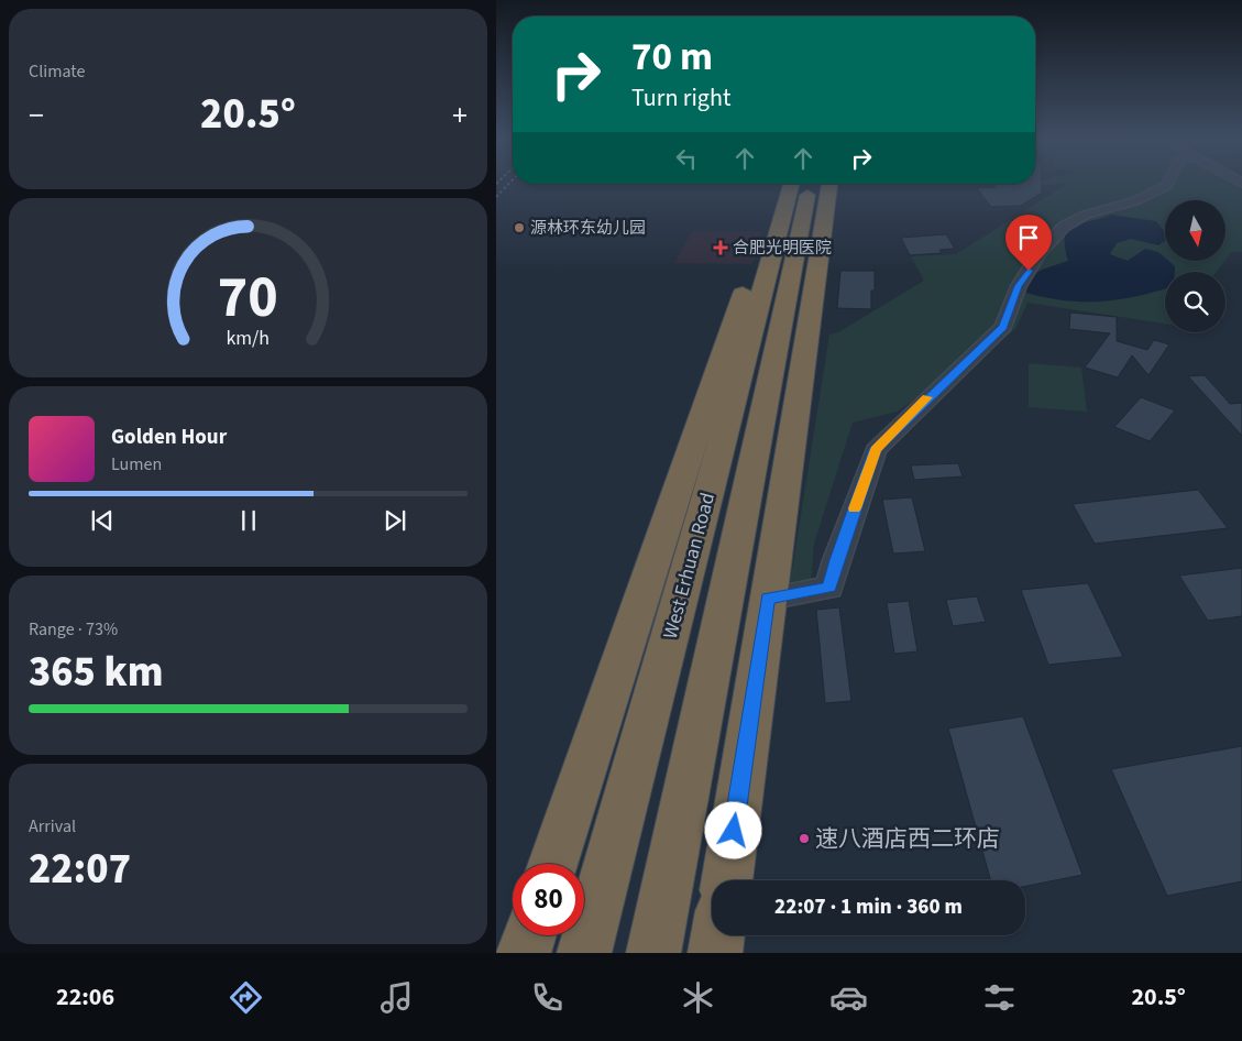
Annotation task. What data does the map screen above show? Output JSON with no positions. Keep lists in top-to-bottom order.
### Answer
{
  "streets": {
    "highway": ["West Erhuan Road"]
  },
  "places": {
    "other": ["源林环东幼儿园", "速八酒店西二环店"],
    "health": ["合肥光明医院"]
  },
  "north": "bottom",
  "page": {
    "tile": [
      "Climate",
      ["Range · 73%", "365 km"],
      ["Arrival", "22:07"]
    ],
    "turn": ["70 m", "Turn right"],
    "heat": ["−", "20.5°", "+"],
    "song": ["Golden Hour", "Lumen"],
    "limit": "80",
    "trip": "22:07 · 1 min · 360 m",
    "tabs": ["22:06", "20.5°"],
    "gauge": ["70", "km/h"]
  }
}
